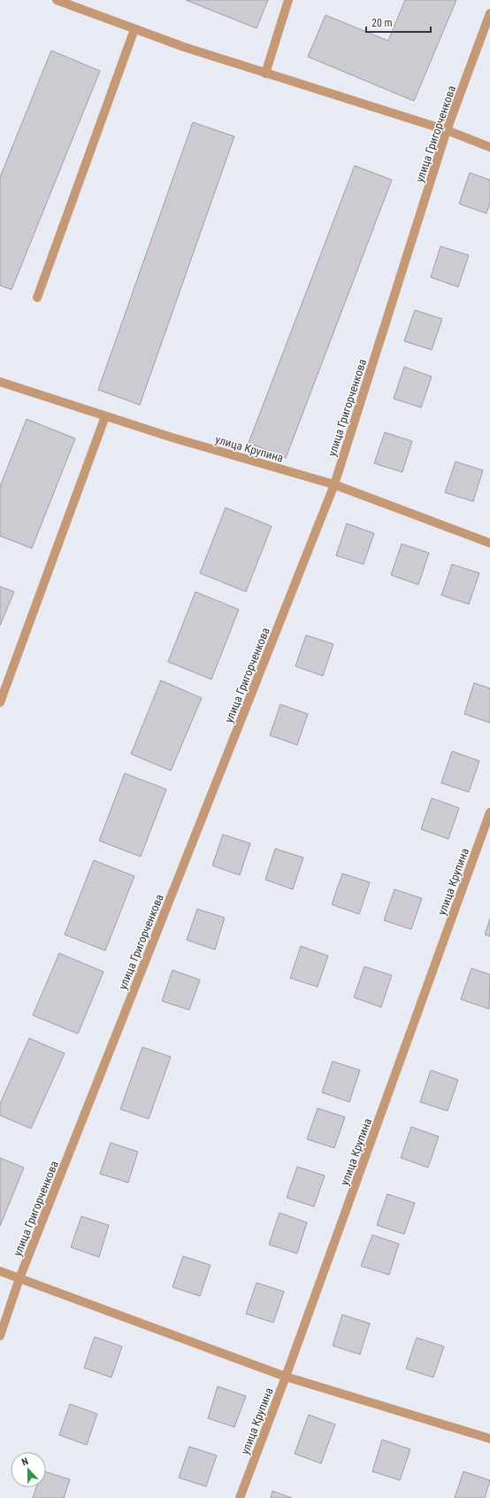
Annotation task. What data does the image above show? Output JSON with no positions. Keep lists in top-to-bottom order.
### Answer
{
  "streets": {
    "street": ["улица Григорченкова", "улица Крупина"]
  },
  "crossings": [
    ["улица Григорченкова", "улица Крупина"]
  ],
  "scale_bar": "20 m",
  "north": "top"
}
